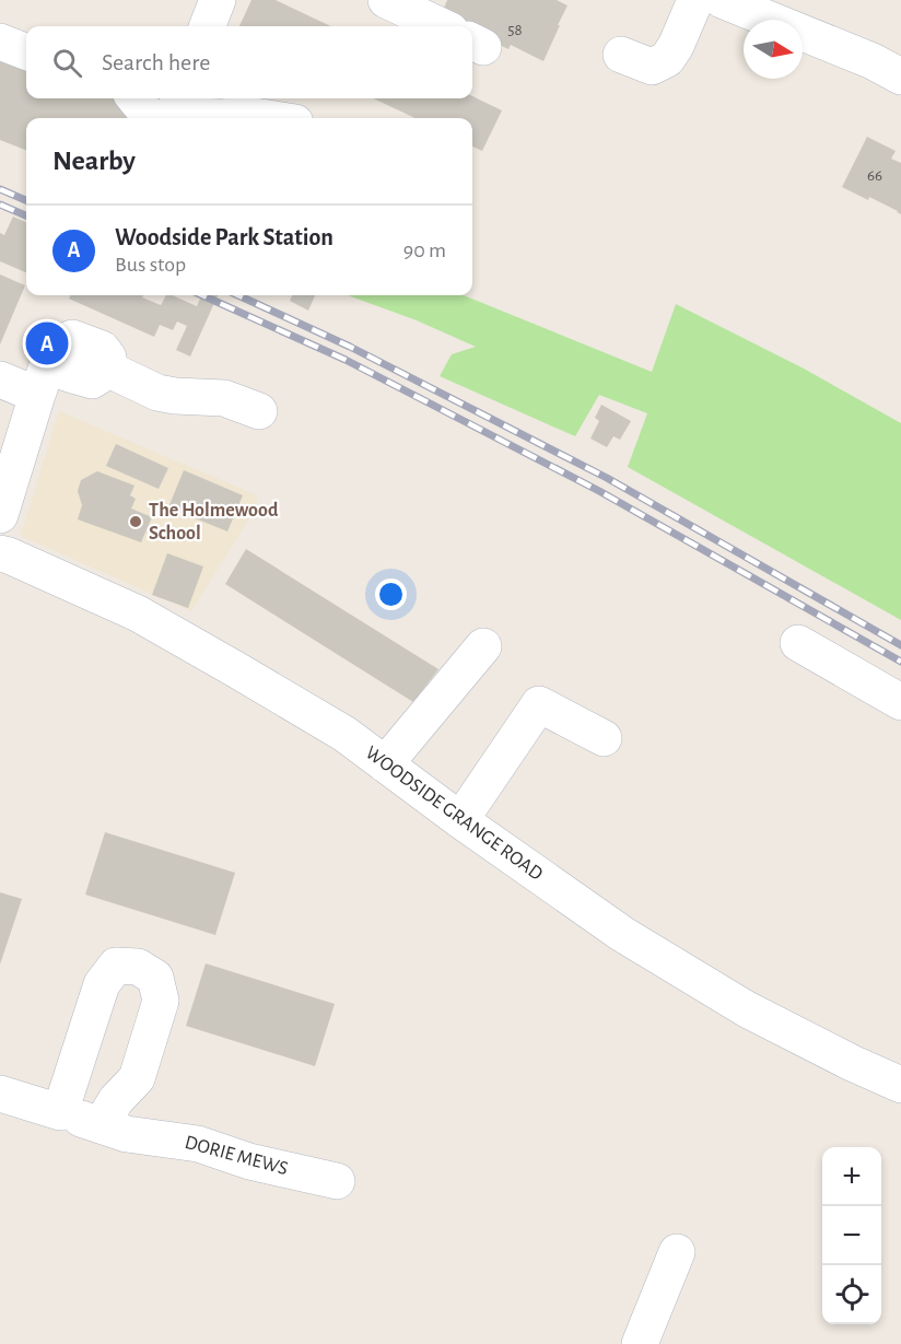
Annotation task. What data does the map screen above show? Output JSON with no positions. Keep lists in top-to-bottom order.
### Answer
{
  "streets": {
    "street": ["WOODSIDE GRANGE ROAD", "DORIE MEWS"]
  },
  "places": ["The Holmewood School"],
  "house_numbers": ["58", "66"],
  "north": "right",
  "page": {
    "search": "Search here",
    "heading": "Nearby",
    "list": [
      {
        "mark": "A",
        "name": "Woodside Park Station",
        "note": "Bus stop",
        "value": "90 m"
      }
    ],
    "pins": "A",
    "map_buttons": ["+", "−"]
  }
}
